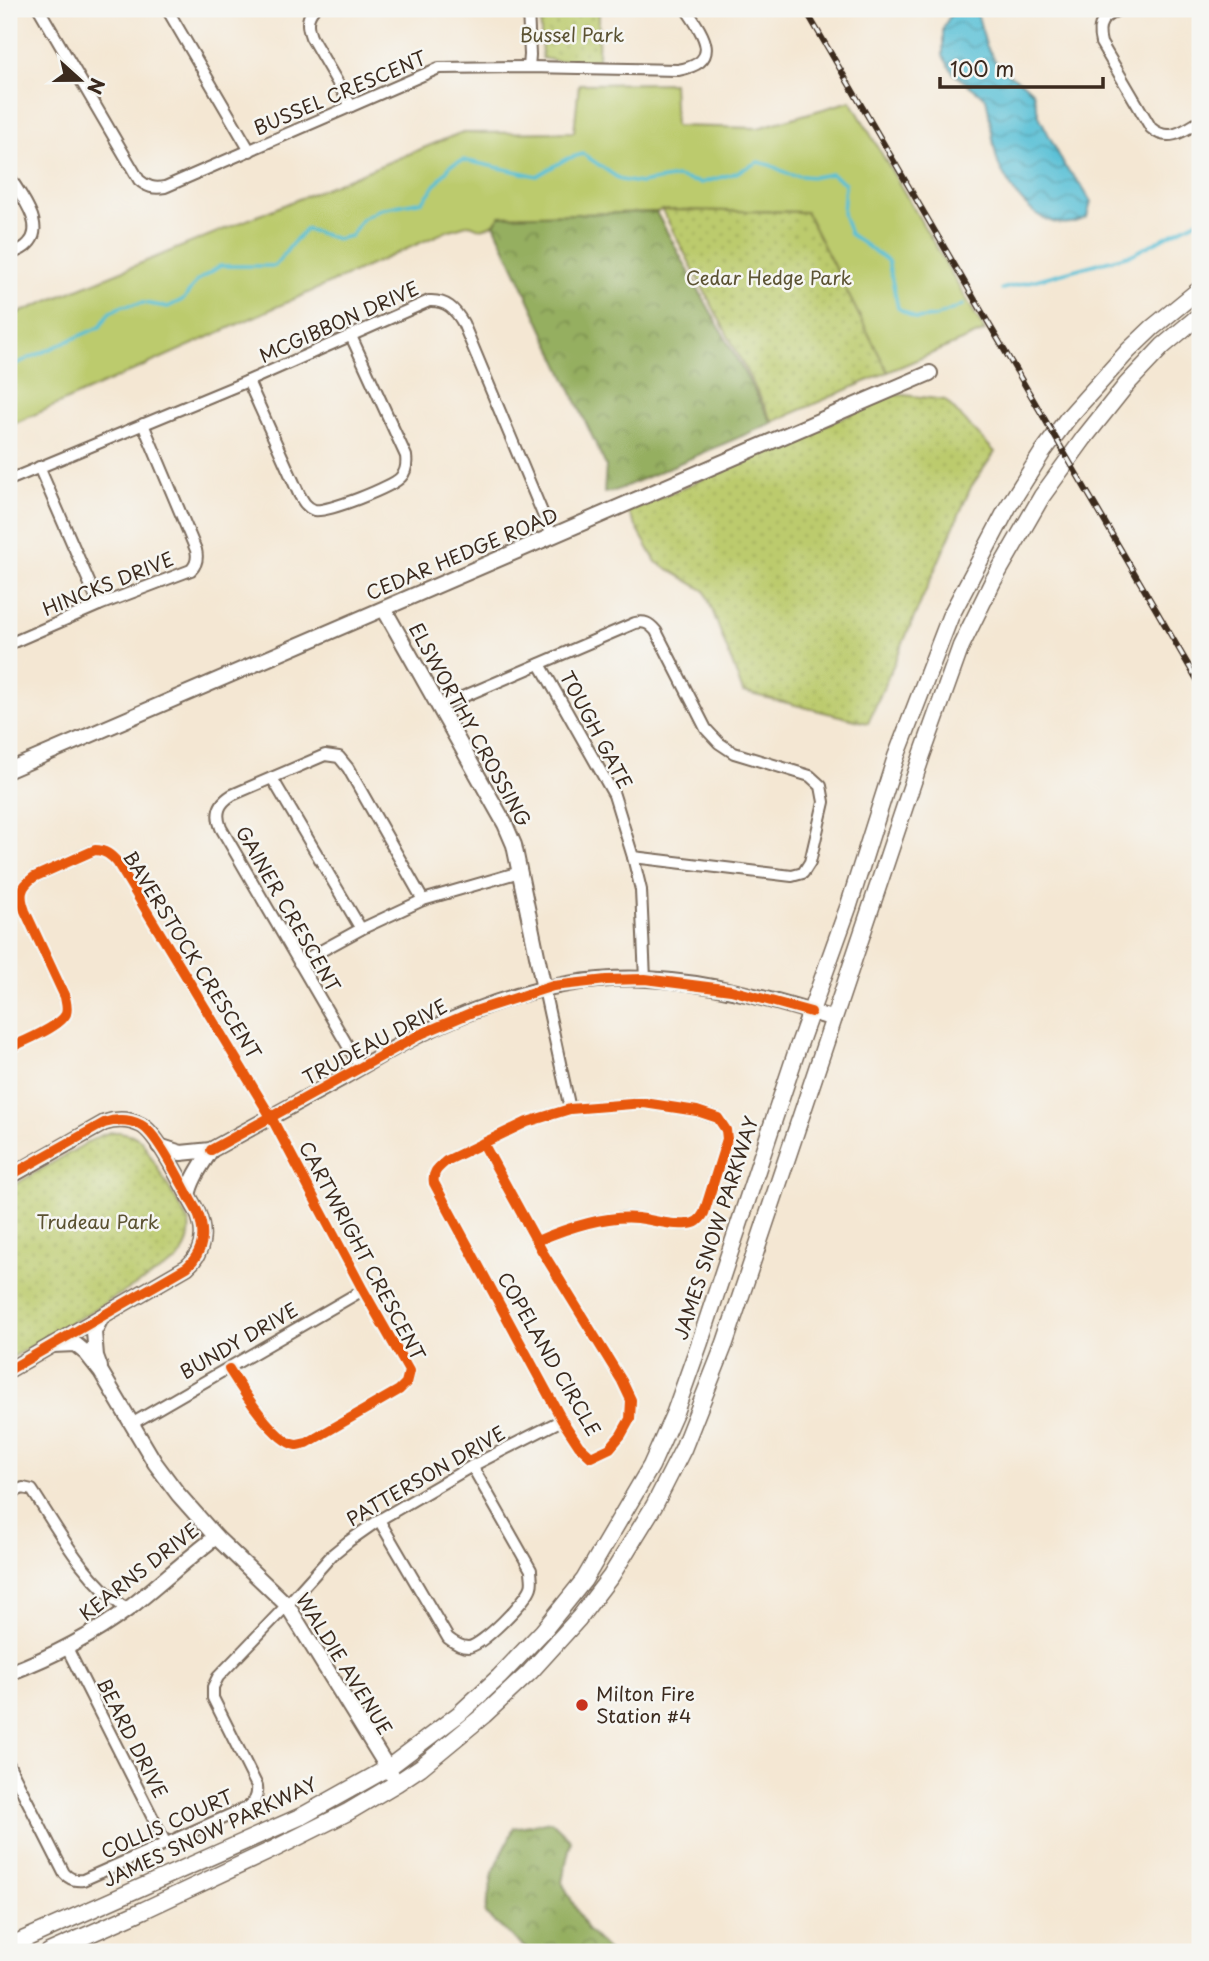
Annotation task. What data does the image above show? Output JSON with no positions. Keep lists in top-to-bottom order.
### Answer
{
  "streets": {
    "main road": ["JAMES SNOW PARKWAY"],
    "street": [
      "BUSSEL CRESCENT",
      "MCGIBBON DRIVE",
      "CEDAR HEDGE ROAD",
      "HINCKS DRIVE",
      "ELSWORTHY CROSSING",
      "TOUGH GATE",
      "GAINER CRESCENT",
      "BAVERSTOCK CRESCENT",
      "TRUDEAU DRIVE",
      "CARTWRIGHT CRESCENT",
      "BUNDY DRIVE",
      "COPELAND CIRCLE",
      "PATTERSON DRIVE",
      "KEARNS DRIVE",
      "WALDIE AVENUE",
      "BEARD DRIVE",
      "COLLIS COURT"
    ]
  },
  "crossings": [
    ["MCGIBBON DRIVE", "CEDAR HEDGE ROAD"],
    ["MCGIBBON DRIVE", "HINCKS DRIVE"],
    ["CEDAR HEDGE ROAD", "ELSWORTHY CROSSING"],
    ["ELSWORTHY CROSSING", "TRUDEAU DRIVE"],
    ["ELSWORTHY CROSSING", "COPELAND CIRCLE"],
    ["TOUGH GATE", "TRUDEAU DRIVE"],
    ["GAINER CRESCENT", "TRUDEAU DRIVE"],
    ["BAVERSTOCK CRESCENT", "TRUDEAU DRIVE"],
    ["BAVERSTOCK CRESCENT", "CARTWRIGHT CRESCENT"],
    ["TRUDEAU DRIVE", "JAMES SNOW PARKWAY"],
    ["TRUDEAU DRIVE", "CARTWRIGHT CRESCENT"],
    ["JAMES SNOW PARKWAY", "WALDIE AVENUE"],
    ["CARTWRIGHT CRESCENT", "BUNDY DRIVE"],
    ["BUNDY DRIVE", "WALDIE AVENUE"],
    ["COPELAND CIRCLE", "PATTERSON DRIVE"],
    ["PATTERSON DRIVE", "WALDIE AVENUE"],
    ["PATTERSON DRIVE", "COLLIS COURT"],
    ["KEARNS DRIVE", "WALDIE AVENUE"],
    ["KEARNS DRIVE", "BEARD DRIVE"],
    ["WALDIE AVENUE", "COLLIS COURT"],
    ["BEARD DRIVE", "COLLIS COURT"]
  ],
  "parks": ["Bussel Park", "Cedar Hedge Park", "Trudeau Park"],
  "places": ["Milton Fire Station #4"],
  "scale_bar": "100 m",
  "north": "right"
}
